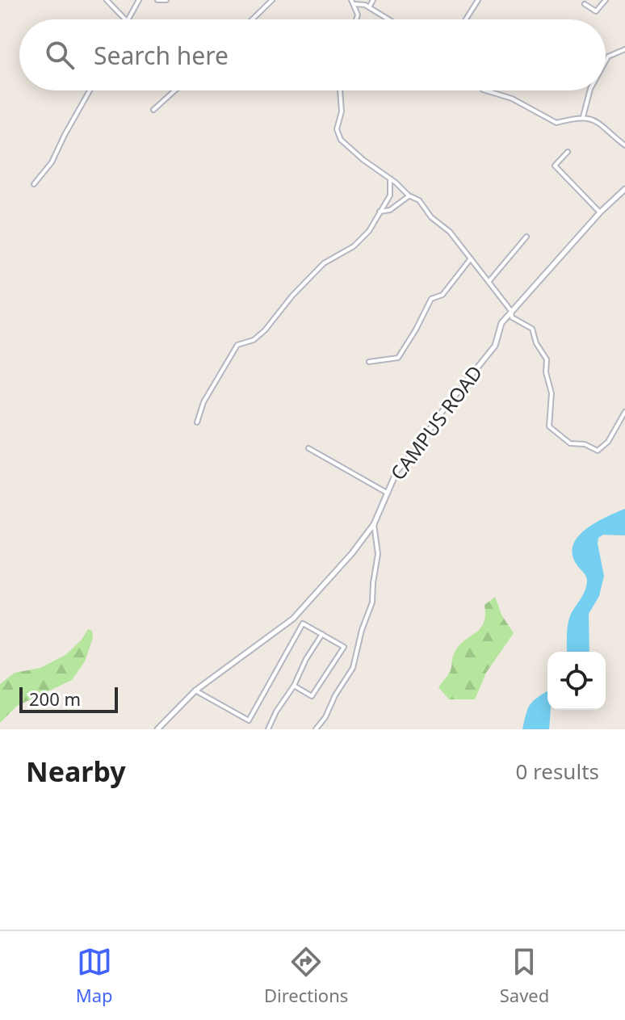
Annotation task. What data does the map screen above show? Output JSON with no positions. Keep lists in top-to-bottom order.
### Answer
{
  "streets": {
    "street": ["CAMPUS ROAD"]
  },
  "scale_bar": "200 m",
  "page": {
    "search": "Search here",
    "scale": "200 m",
    "heading": ["Nearby", "0 results"],
    "nav": ["Map", "Directions", "Saved"]
  }
}
